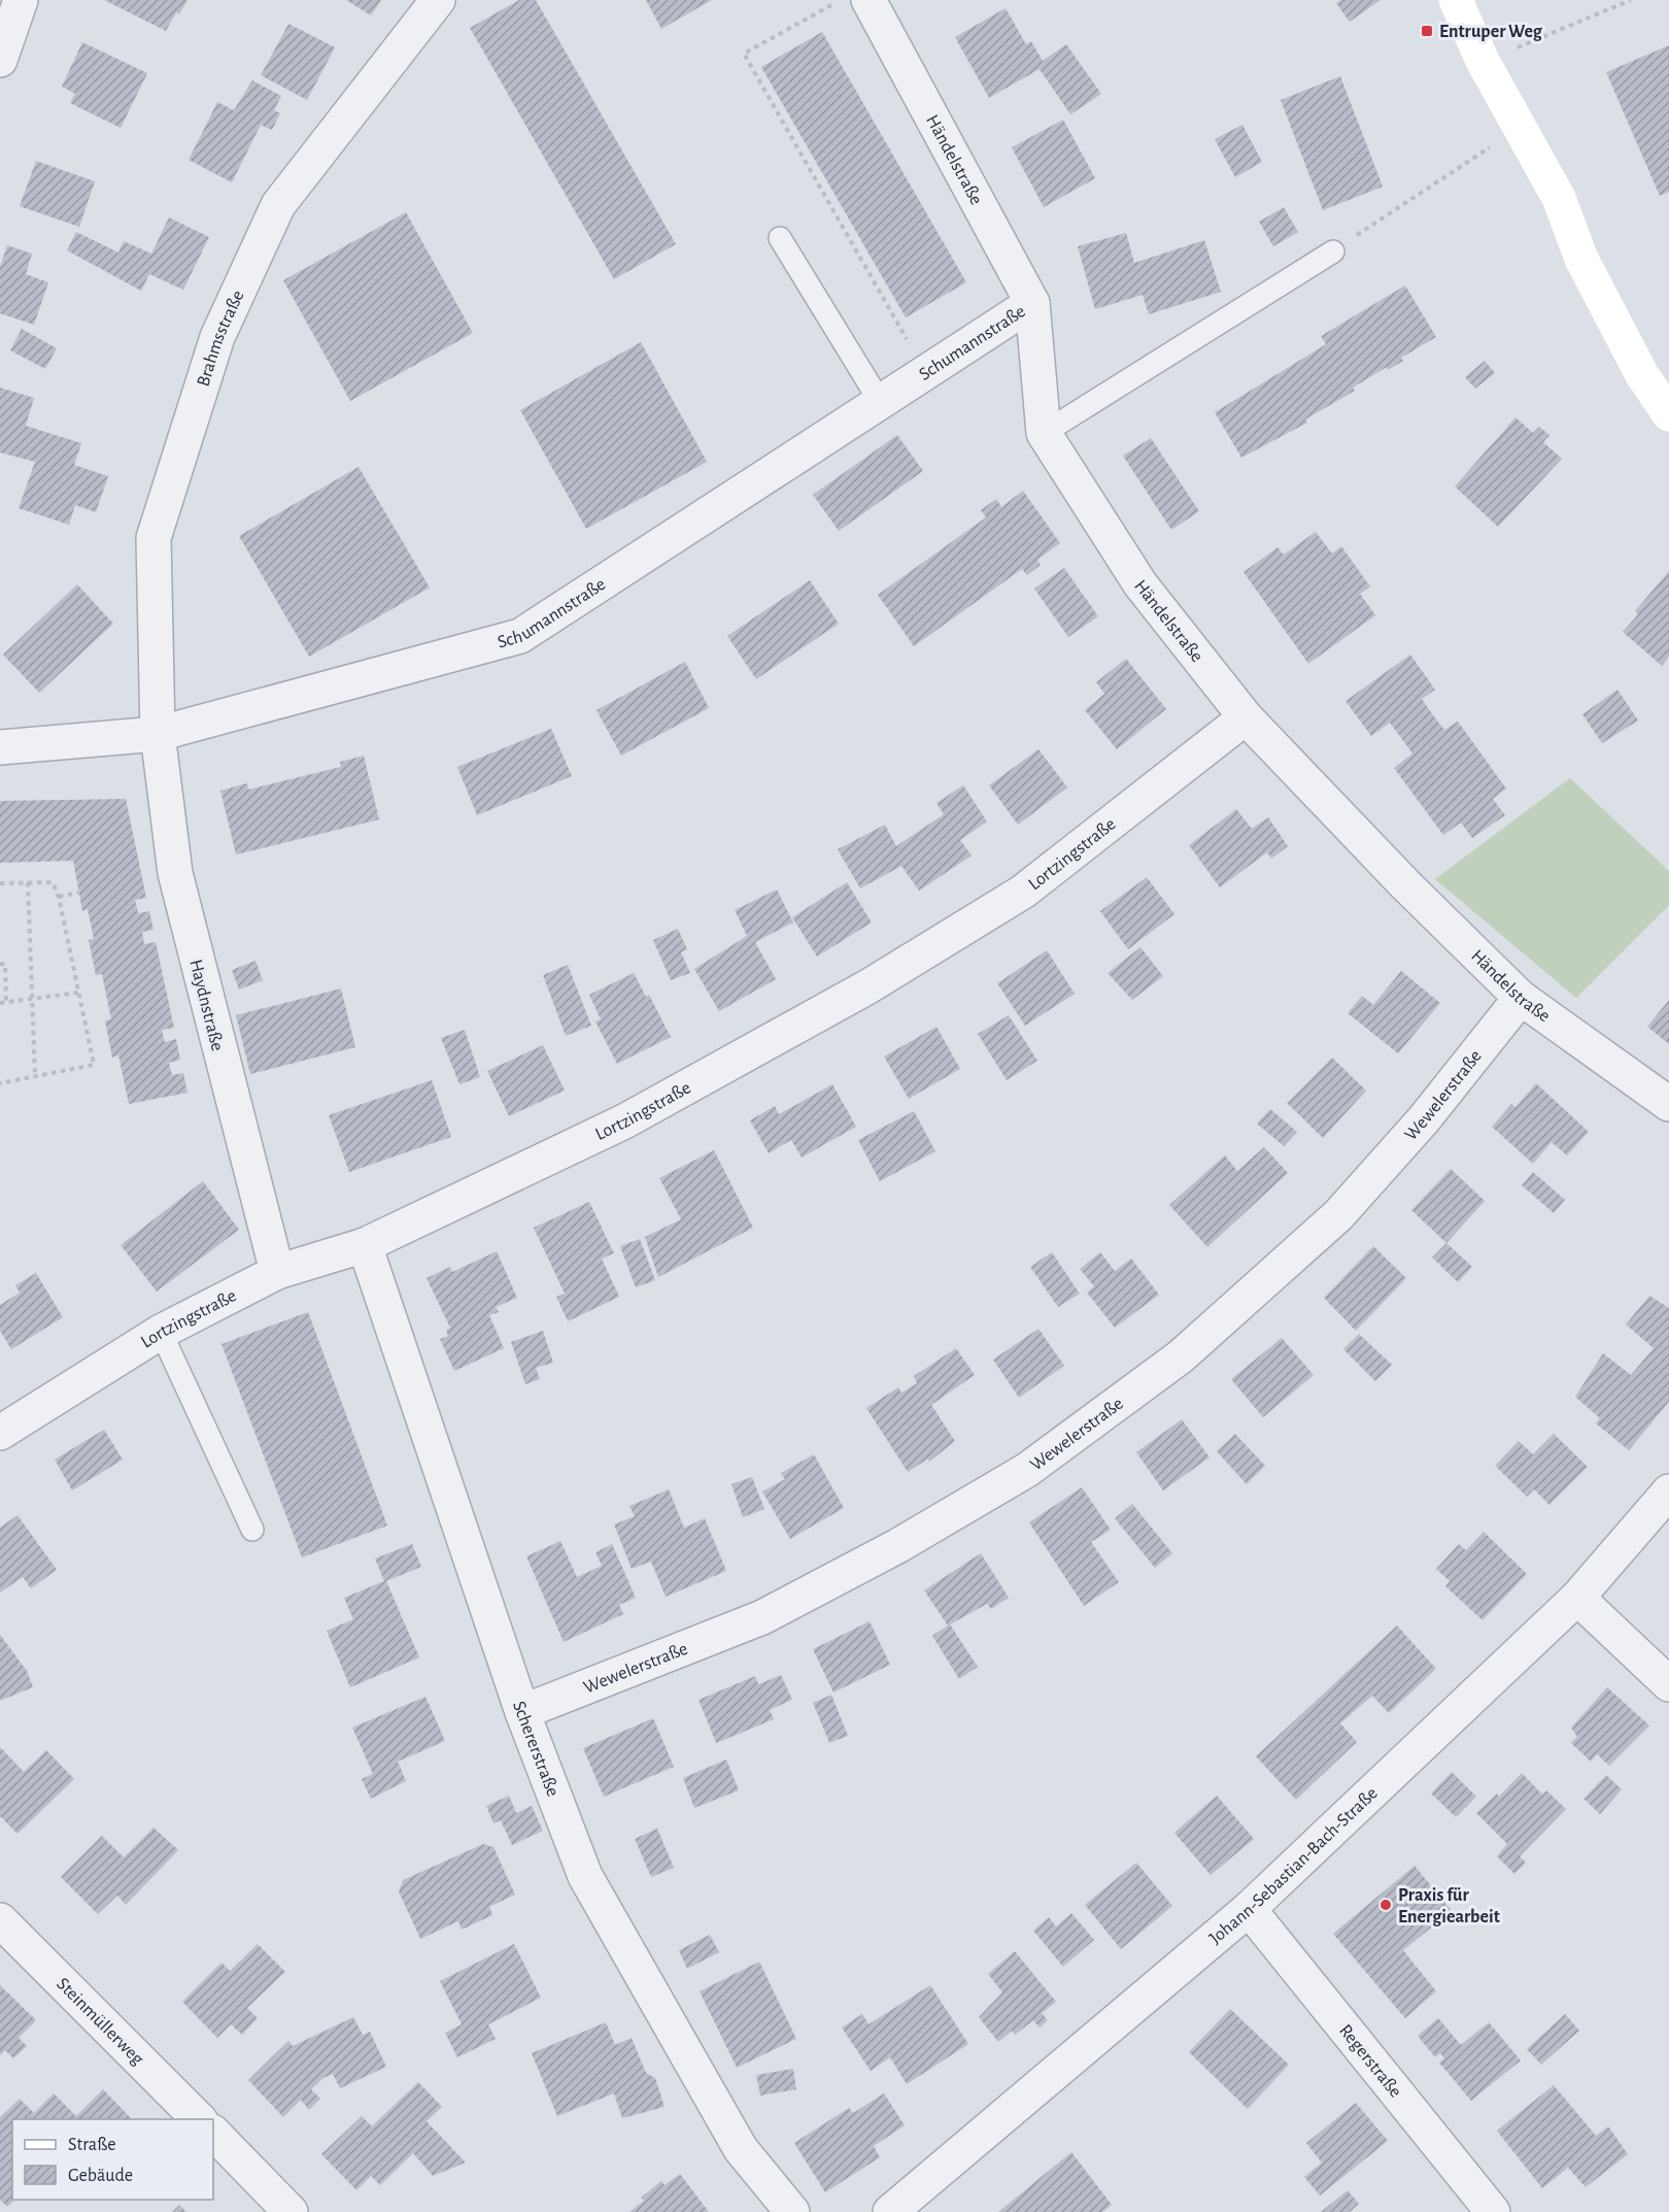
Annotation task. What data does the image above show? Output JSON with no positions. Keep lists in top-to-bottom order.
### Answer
{
  "streets": {
    "street": [
      "Händelstraße",
      "Brahmsstraße",
      "Schumannstraße",
      "Lortzingstraße",
      "Haydnstraße",
      "Wewelerstraße",
      "Schererstraße",
      "Johann-Sebastian-Bach-Straße",
      "Steinmüllerweg",
      "Regerstraße"
    ]
  },
  "crossings": [
    ["Händelstraße", "Schumannstraße"],
    ["Händelstraße", "Lortzingstraße"],
    ["Händelstraße", "Wewelerstraße"],
    ["Brahmsstraße", "Schumannstraße"],
    ["Brahmsstraße", "Haydnstraße"],
    ["Schumannstraße", "Haydnstraße"],
    ["Lortzingstraße", "Haydnstraße"],
    ["Lortzingstraße", "Schererstraße"],
    ["Wewelerstraße", "Schererstraße"],
    ["Johann-Sebastian-Bach-Straße", "Regerstraße"]
  ],
  "places": {
    "transit": ["Entruper Weg"],
    "other": ["Praxis für Energiearbeit"]
  },
  "legend": ["Straße", "Gebäude"]
}
